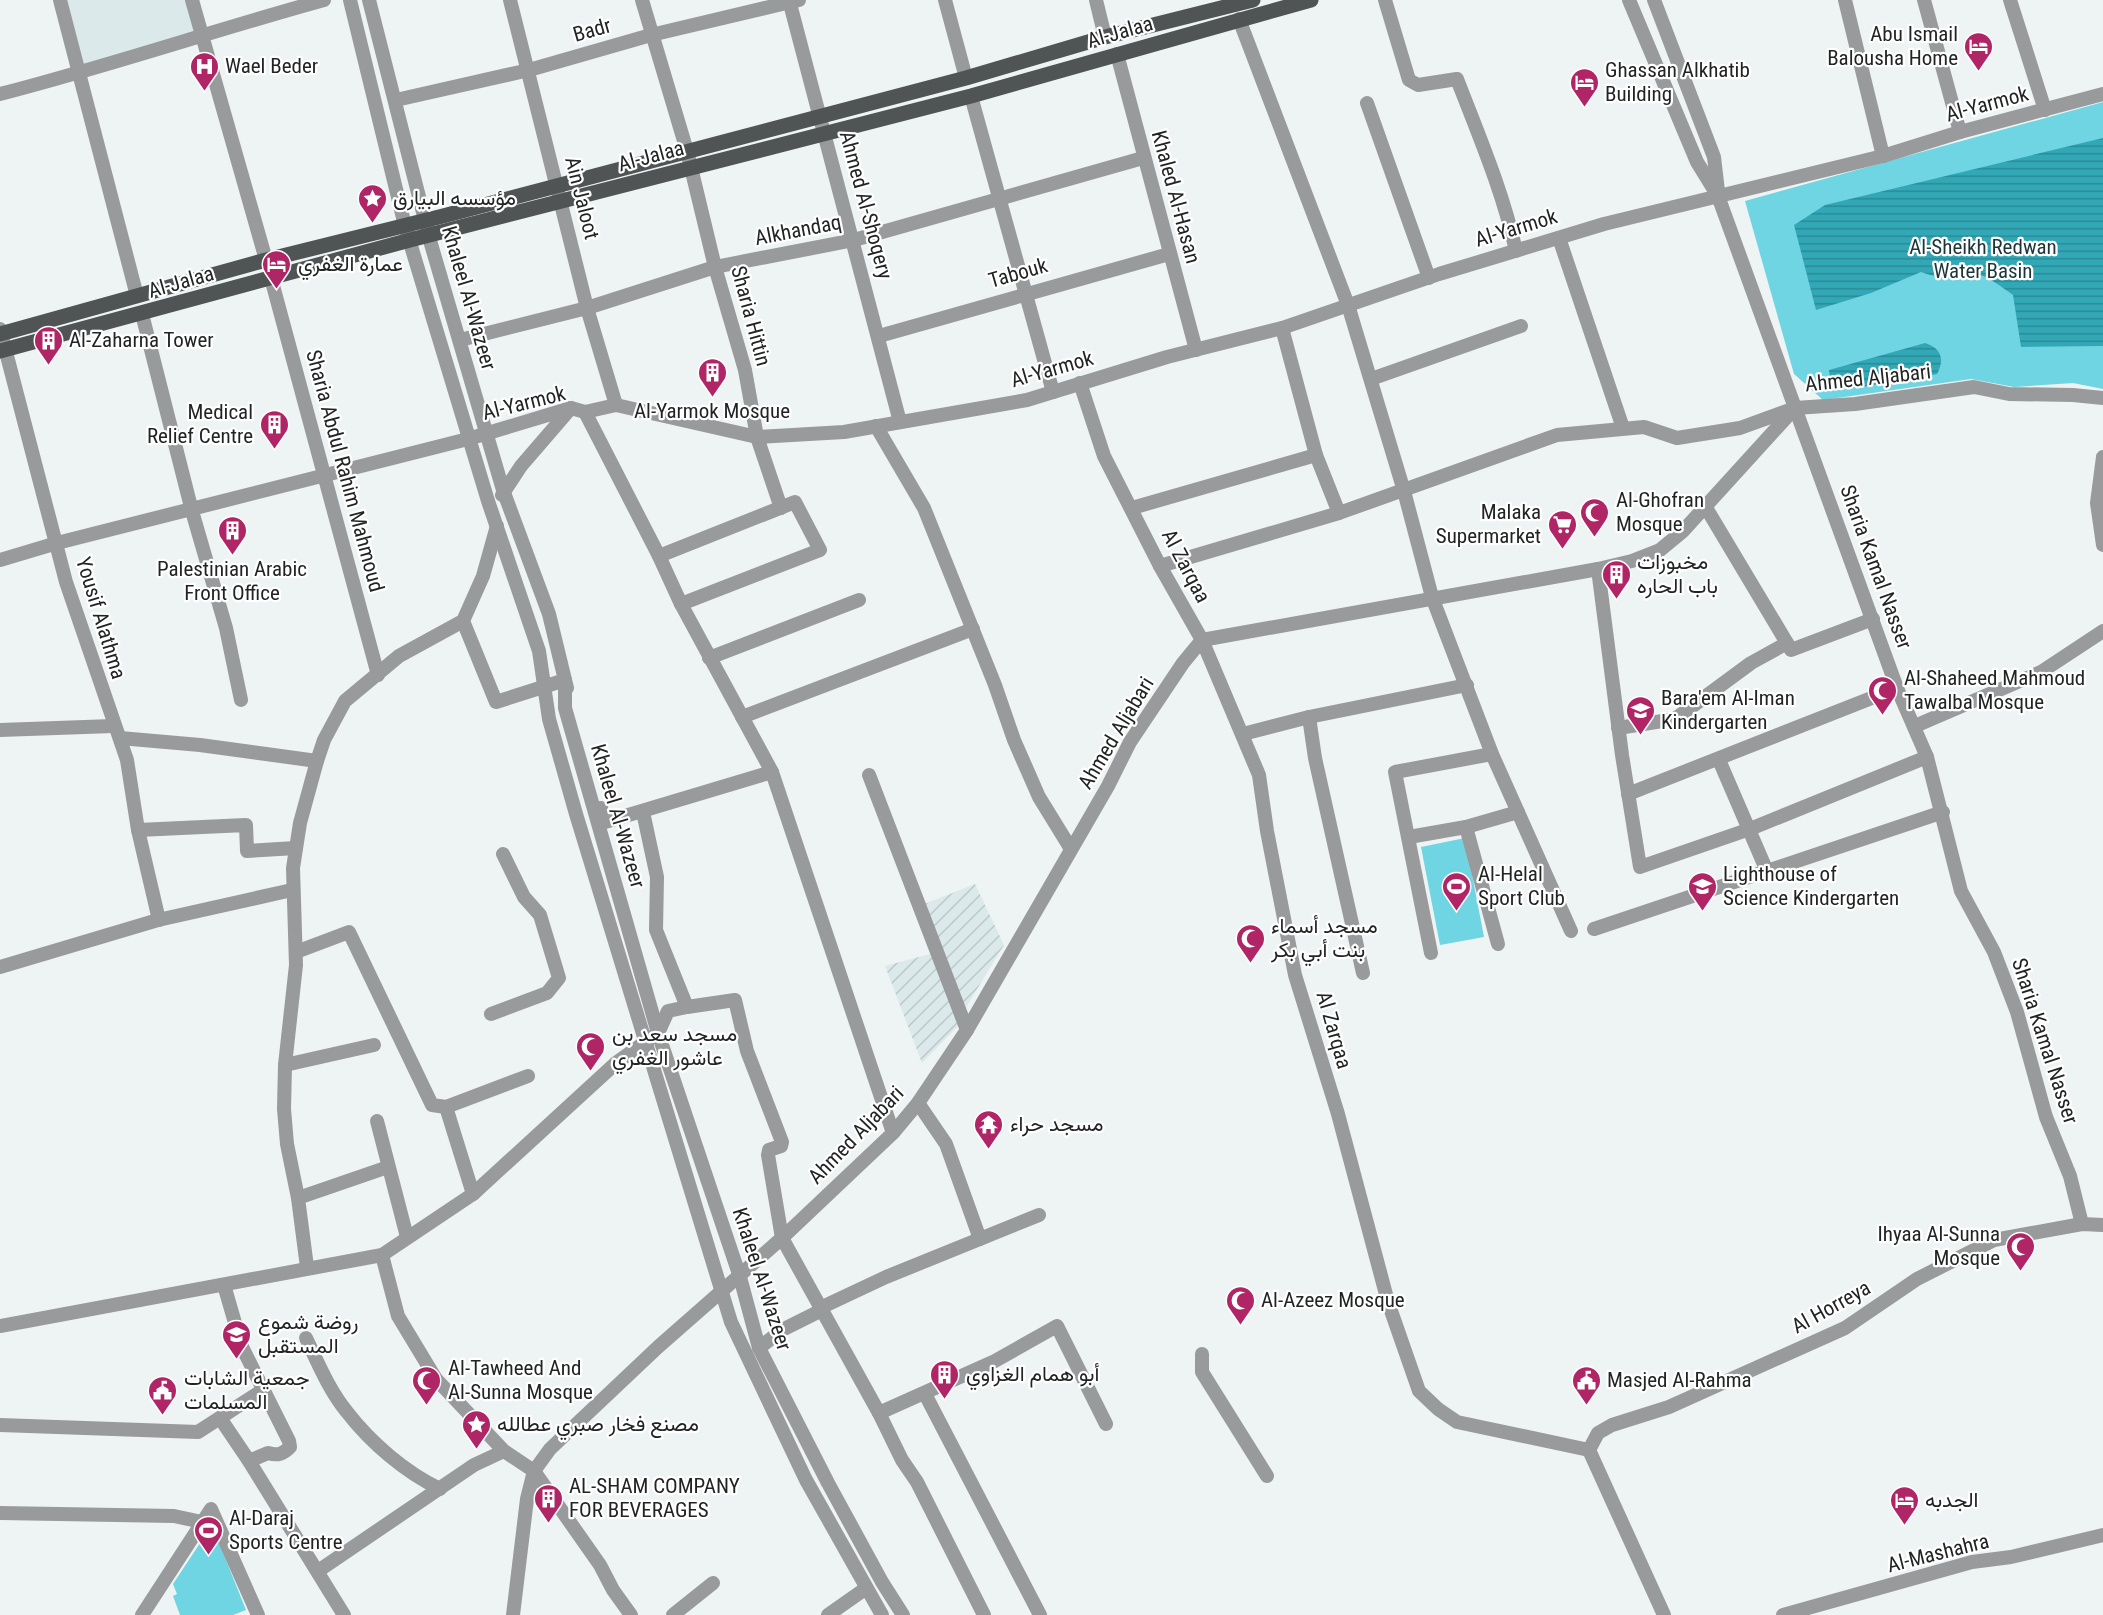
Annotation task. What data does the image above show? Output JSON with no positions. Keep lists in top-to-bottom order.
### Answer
{
  "streets": {
    "main road": ["Al-Jalaa"],
    "street": [
      "Badr",
      "Al-Yarmok",
      "Khaled Al-Hasan",
      "Ain Jaloot",
      "Ahmed Al-Shoqery",
      "Alkhandaq",
      "Tabouk",
      "Khaleel Al-Wazeer",
      "Sharia Hittin",
      "Ahmed Aljabari",
      "Sharia Abdul Rahim Mahmoud",
      "Al Zarqaa",
      "Sharia Kamal Nasser",
      "Yousif Alathma",
      "Al Horreya",
      "Al-Mashahra"
    ]
  },
  "crossings": [
    ["Badr", "Ain Jaloot"],
    ["Badr", "Ahmed Al-Shoqery"],
    ["Badr", "Khaleel Al-Wazeer"],
    ["Badr", "Sharia Hittin"],
    ["Al-Jalaa", "Khaled Al-Hasan"],
    ["Al-Jalaa", "Ain Jaloot"],
    ["Al-Jalaa", "Ahmed Al-Shoqery"],
    ["Al-Jalaa", "Khaleel Al-Wazeer"],
    ["Al-Jalaa", "Sharia Hittin"],
    ["Al-Jalaa", "Sharia Abdul Rahim Mahmoud"],
    ["Al-Jalaa", "Yousif Alathma"],
    ["Al-Yarmok", "Khaled Al-Hasan"],
    ["Al-Yarmok", "Ain Jaloot"],
    ["Al-Yarmok", "Ahmed Al-Shoqery"],
    ["Al-Yarmok", "Khaleel Al-Wazeer"],
    ["Al-Yarmok", "Sharia Hittin"],
    ["Al-Yarmok", "Sharia Abdul Rahim Mahmoud"],
    ["Al-Yarmok", "Al Zarqaa"],
    ["Al-Yarmok", "Sharia Kamal Nasser"],
    ["Al-Yarmok", "Yousif Alathma"],
    ["Khaled Al-Hasan", "Alkhandaq"],
    ["Khaled Al-Hasan", "Tabouk"],
    ["Ain Jaloot", "Alkhandaq"],
    ["Ahmed Al-Shoqery", "Alkhandaq"],
    ["Ahmed Al-Shoqery", "Tabouk"],
    ["Alkhandaq", "Khaleel Al-Wazeer"],
    ["Alkhandaq", "Sharia Hittin"],
    ["Khaleel Al-Wazeer", "Ahmed Aljabari"],
    ["Ahmed Aljabari", "Al Zarqaa"],
    ["Ahmed Aljabari", "Sharia Kamal Nasser"],
    ["Al Zarqaa", "Al Horreya"],
    ["Sharia Kamal Nasser", "Al Horreya"]
  ],
  "parks": ["Al-Sheikh Redwan Water Basin"],
  "places": {
    "hotel": [
      "Abu Ismail Balousha Home",
      "Ghassan Alkhatib Building",
      "عمارة الغفري",
      "الجدبه"
    ],
    "hospital": ["Wael Beder"],
    "place": ["مؤسسه البيارق", "مصنع فخار صبري عطالله"],
    "building": [
      "Al-Zaharna Tower",
      "Al-Yarmok Mosque",
      "Medical Relief Centre",
      "Palestinian Arabic Front Office",
      "مخبوزات باب الحاره",
      "أبو همام الغزاوي",
      "AL-SHAM COMPANY FOR BEVERAGES"
    ],
    "mosque": [
      "Al-Ghofran Mosque",
      "Al-Shaheed Mahmoud Tawalba Mosque",
      "مسجد أسماء بنت أبي بكر",
      "مسجد سعد بن عاشور الغفري",
      "Ihyaa Al-Sunna Mosque",
      "Al-Azeez Mosque",
      "Al-Tawheed And Al-Sunna Mosque"
    ],
    "supermarket": ["Malaka Supermarket"],
    "school or university": ["Bara'em Al-Iman Kindergarten", "Lighthouse of Science Kindergarten", "روضة شموع المستقبل"],
    "sports": ["Al-Helal Sport Club", "Al-Daraj Sports Centre"],
    "temple": ["مسجد حراء"],
    "public building": ["Masjed Al-Rahma", "جمعية الشابات المسلمات"]
  }
}
